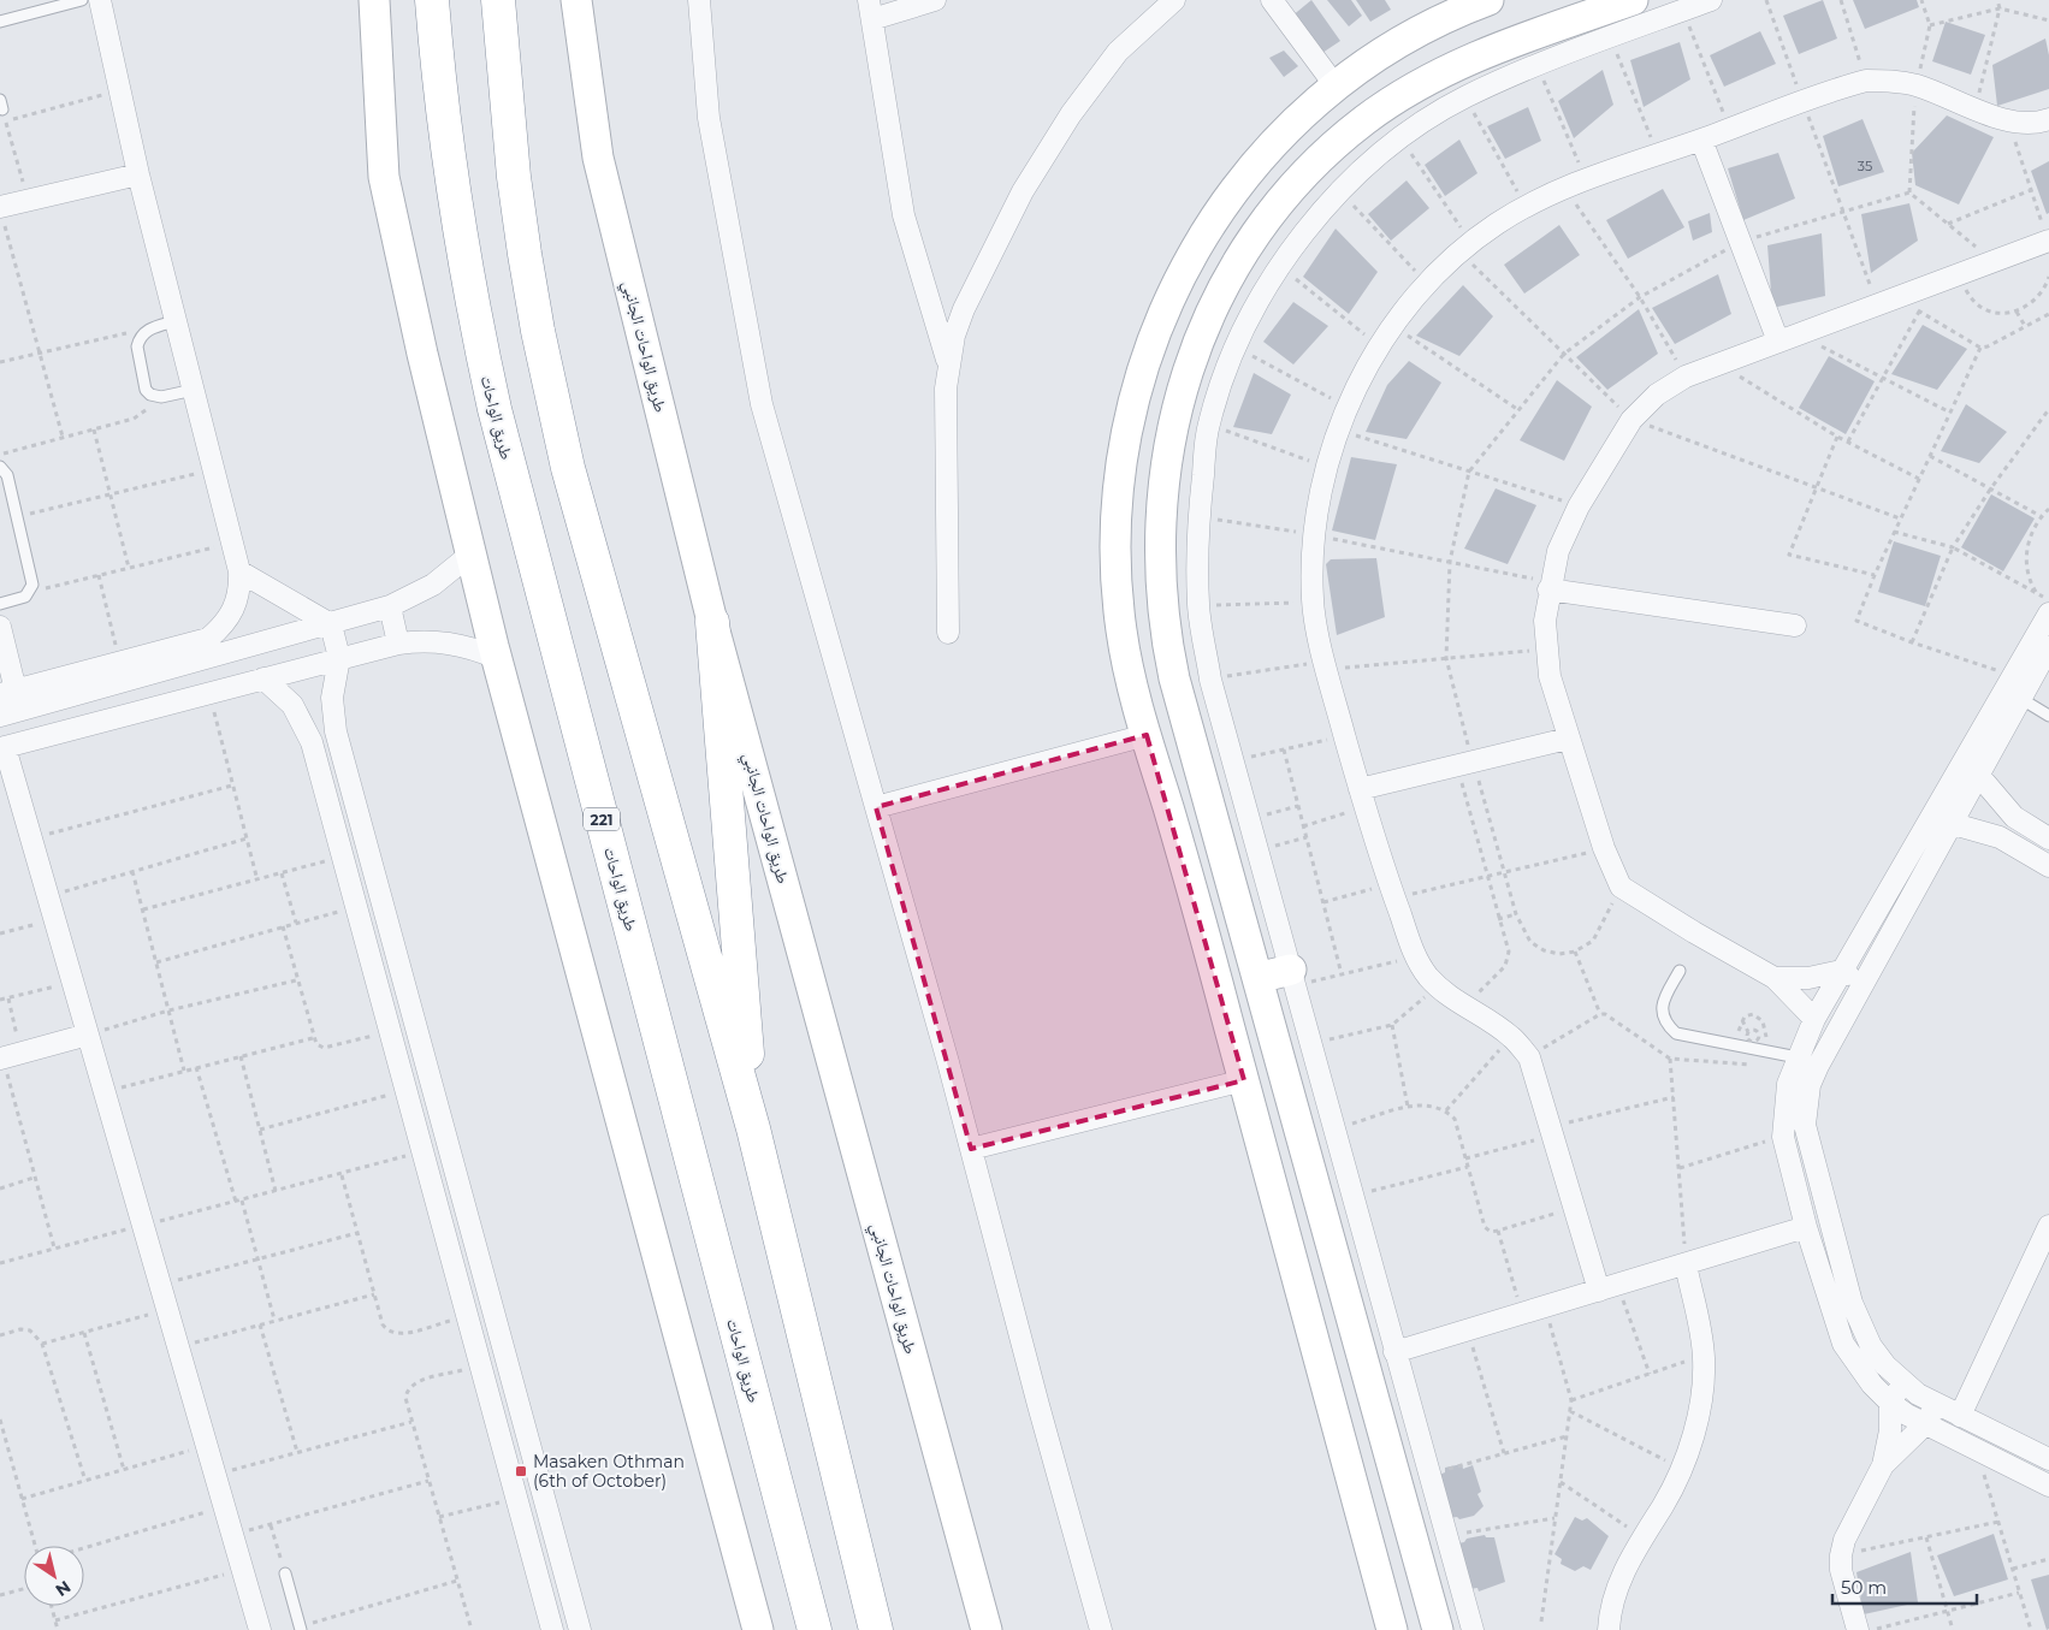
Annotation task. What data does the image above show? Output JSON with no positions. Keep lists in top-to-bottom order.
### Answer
{
  "streets": {
    "highway": ["طريق الواحات", "221"],
    "street": ["طريق الواحات الجانبي"]
  },
  "places": {
    "transit": ["Masaken Othman (6th of October)"]
  },
  "house_numbers": ["35"],
  "scale_bar": "50 m",
  "north": "bottom right"
}
